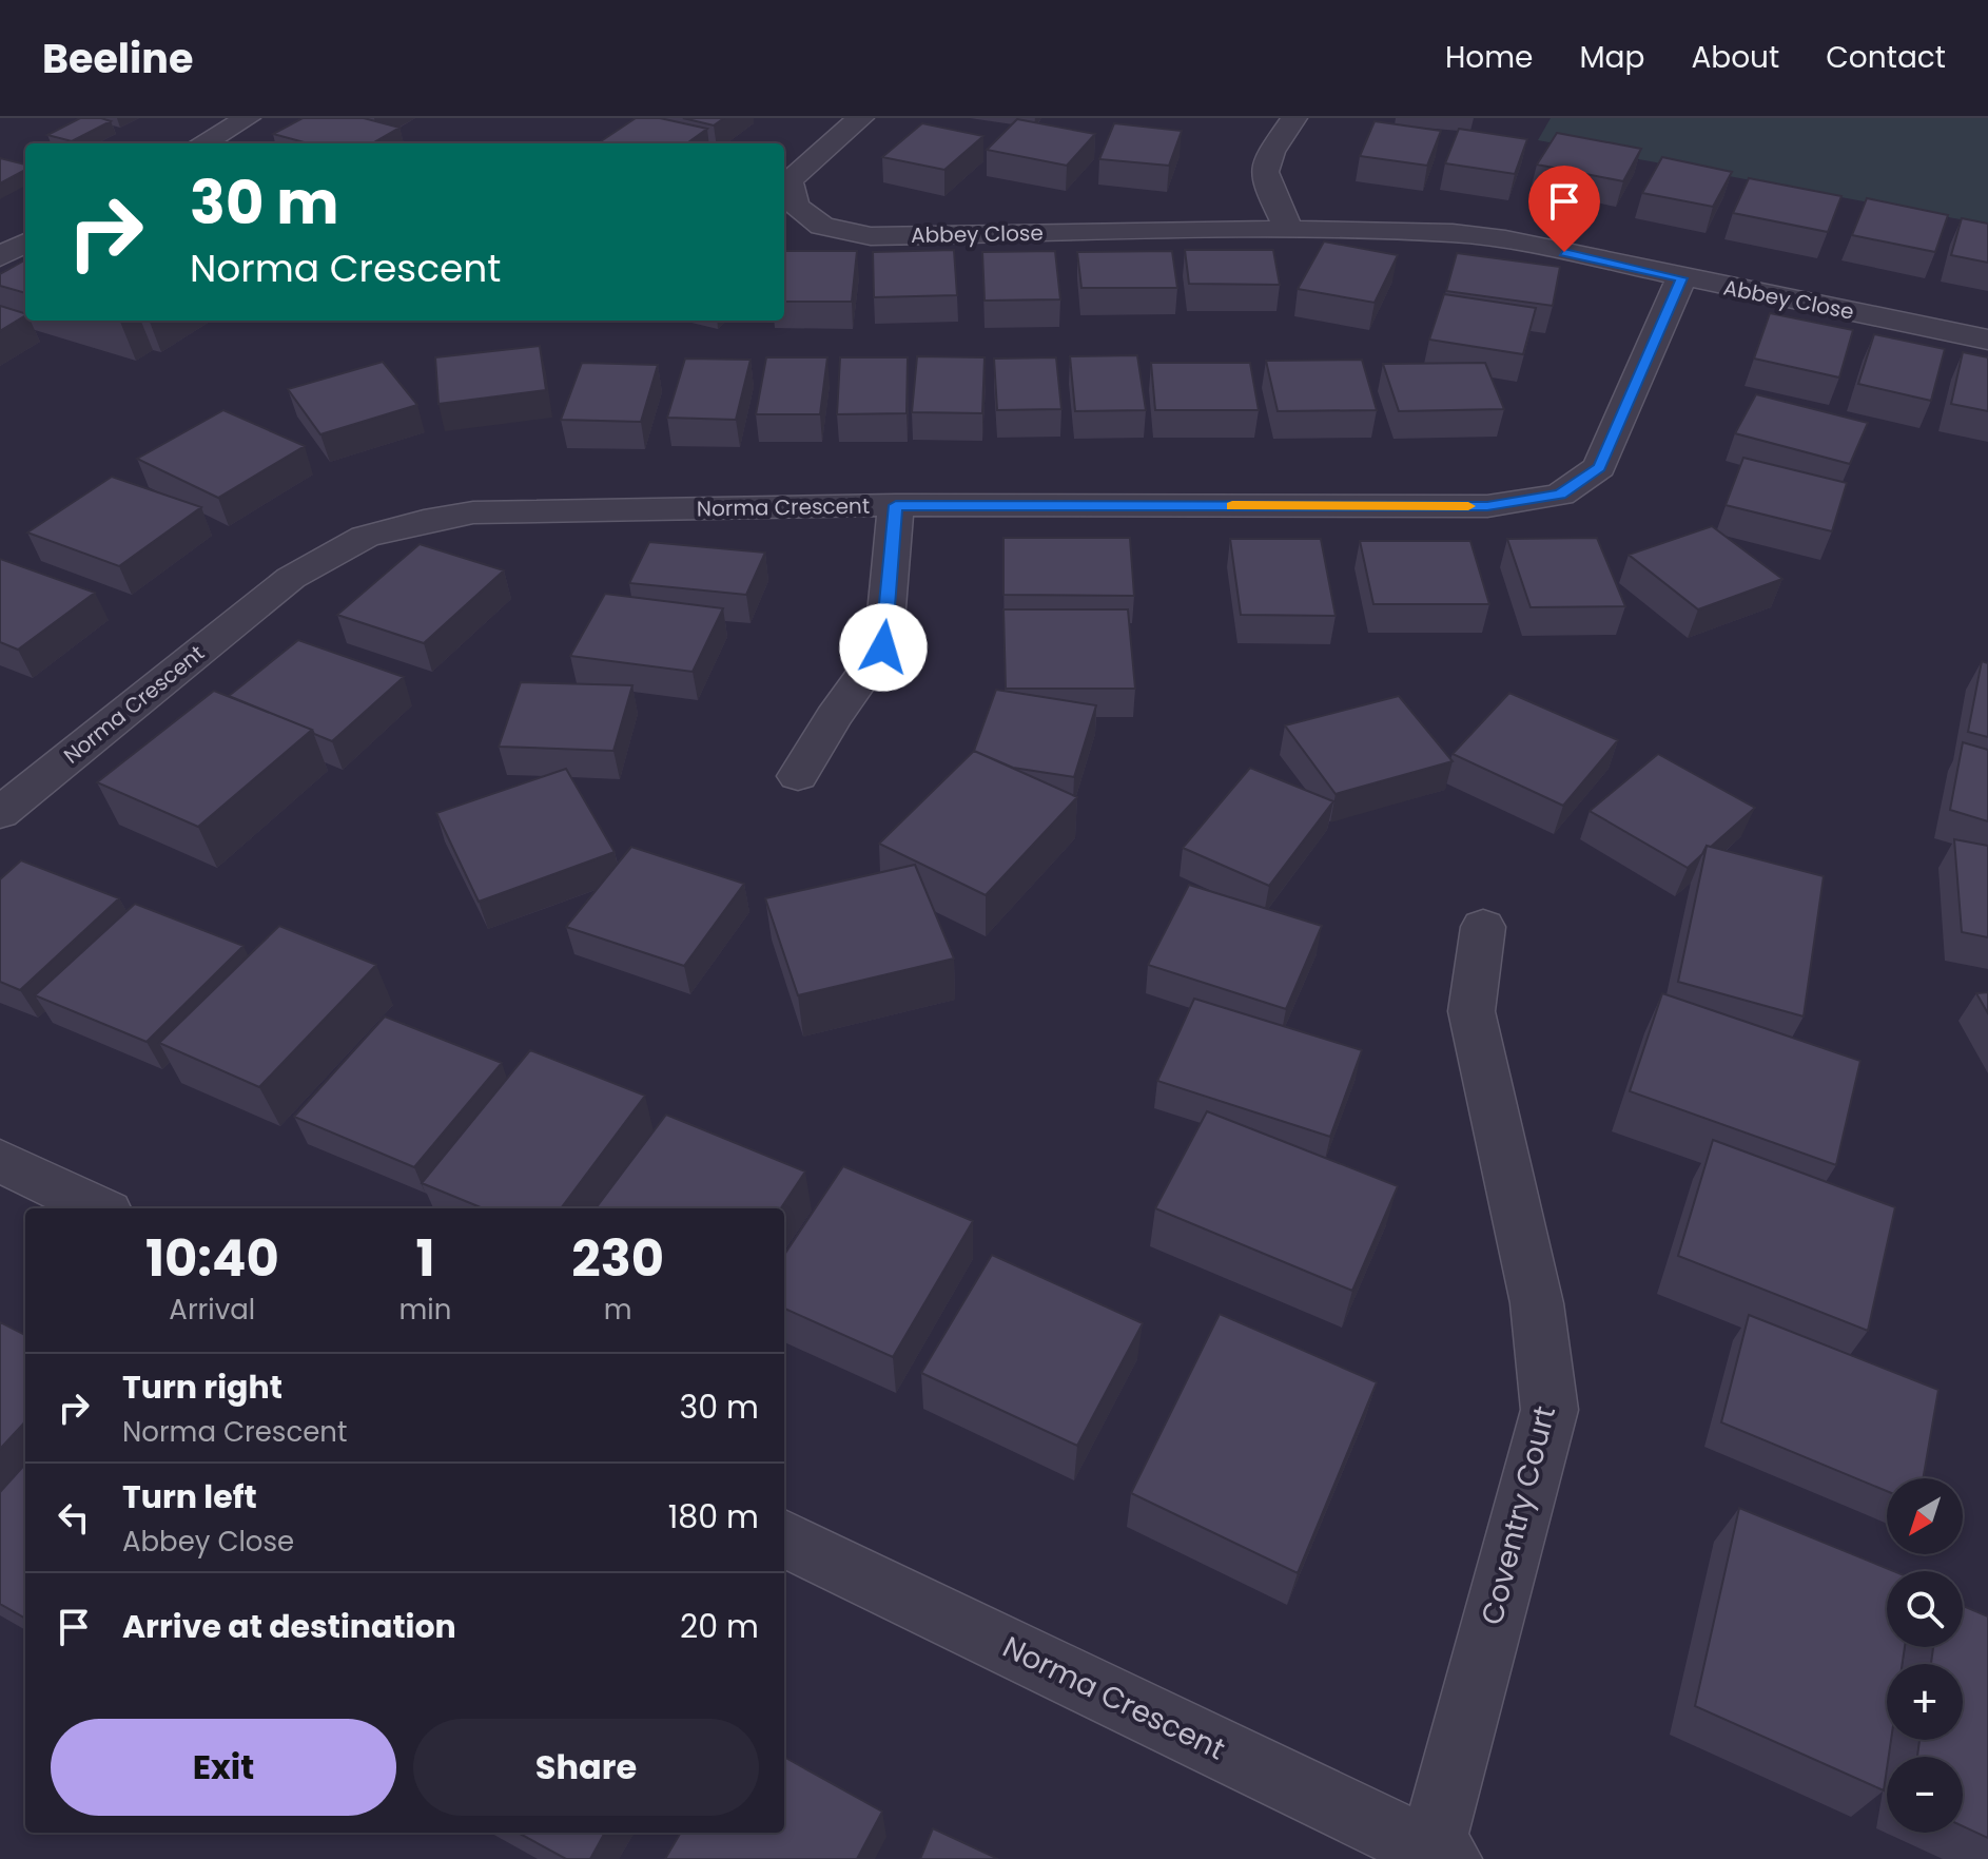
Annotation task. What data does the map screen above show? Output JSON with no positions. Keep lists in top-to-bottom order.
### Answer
{
  "streets": {
    "street": ["Abbey Close", "Norma Crescent", "Coventry Court"]
  },
  "crossings": [
    ["Abbey Close", "Norma Crescent"],
    ["Norma Crescent", "Coventry Court"]
  ],
  "north": "bottom left",
  "page": {
    "header": "Beeline",
    "nav": [
      "Home",
      "Map",
      "About",
      "Contact"
    ],
    "turn": ["30 m", "Norma Crescent"],
    "eta": [
      "10:40",
      "Arrival",
      "1",
      "min",
      "230",
      "m"
    ],
    "list": [
      {
        "name": "Turn right",
        "note": "Norma Crescent",
        "value": "30 m"
      },
      {
        "name": "Turn left",
        "note": "Abbey Close",
        "value": "180 m"
      },
      {
        "name": "Arrive at destination",
        "value": "20 m"
      }
    ],
    "map_buttons": ["+", "−"],
    "buttons": ["Exit", "Share"]
  }
}
